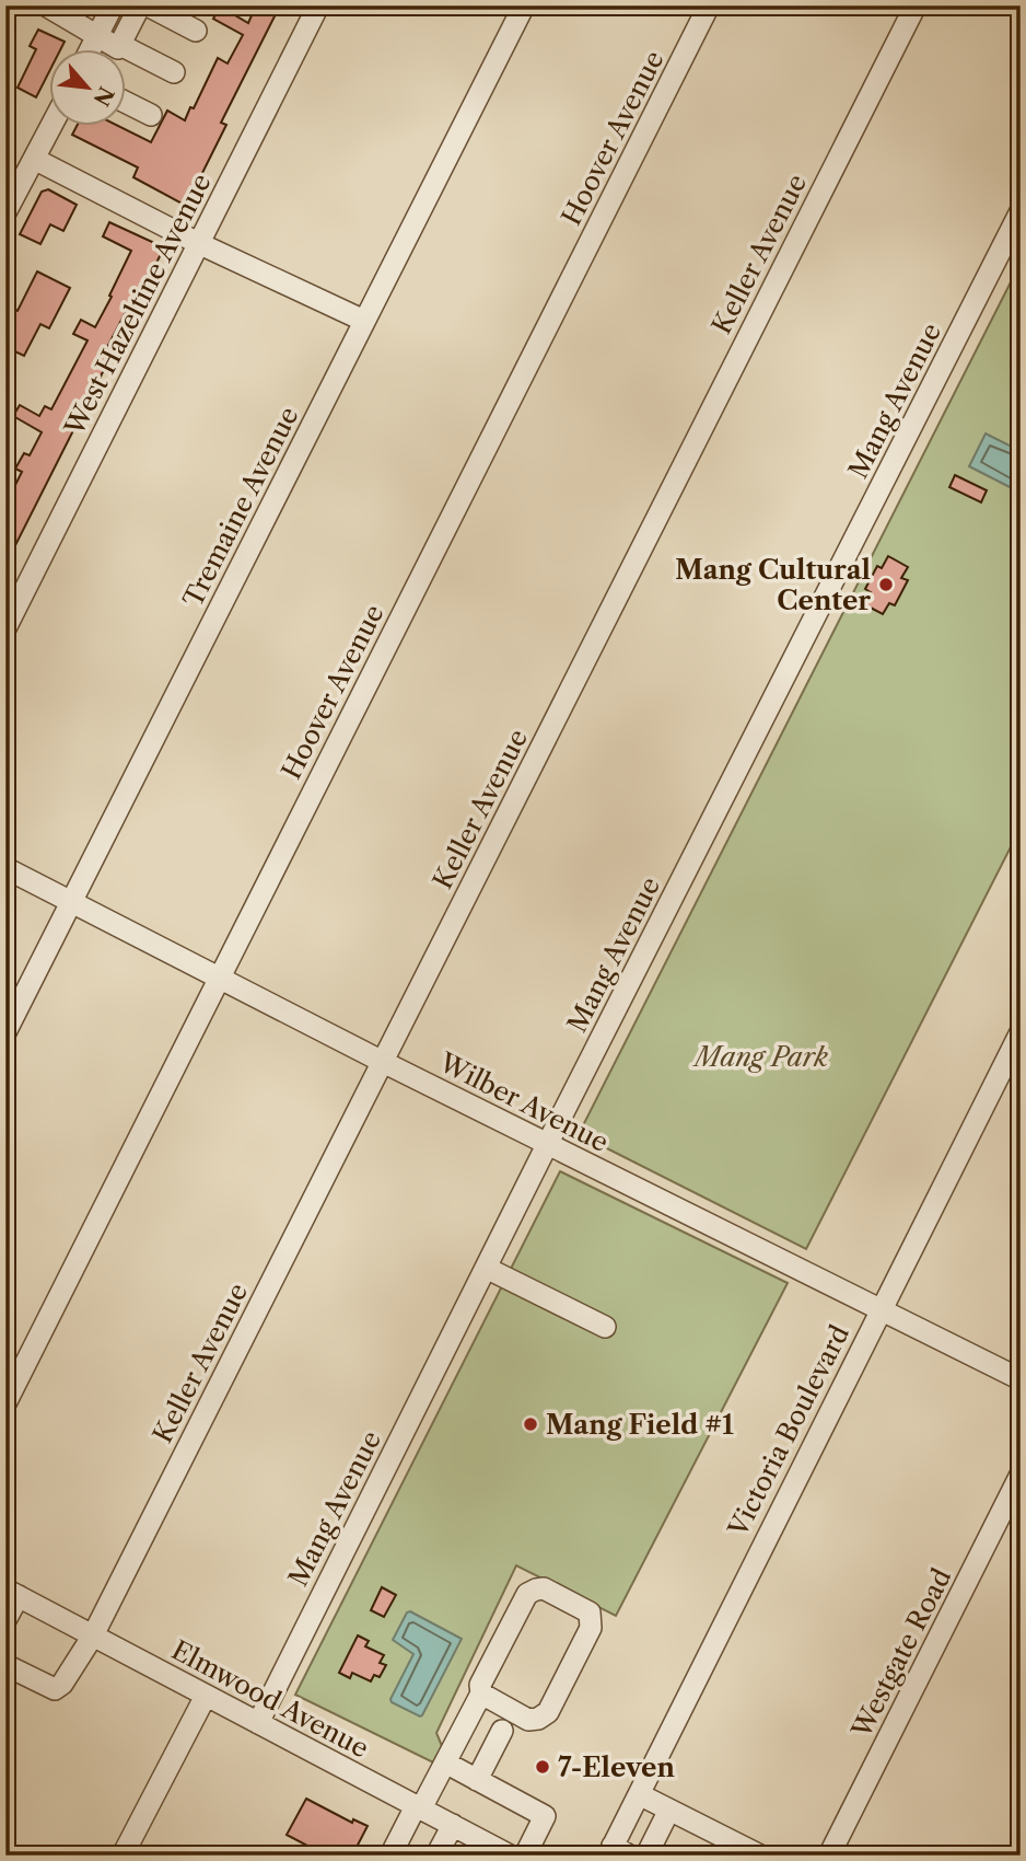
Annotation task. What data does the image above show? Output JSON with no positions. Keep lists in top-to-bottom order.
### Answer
{
  "streets": {
    "street": [
      "Hoover Avenue",
      "Keller Avenue",
      "West Hazeltine Avenue",
      "Mang Avenue",
      "Tremaine Avenue",
      "Wilber Avenue",
      "Victoria Boulevard",
      "Westgate Road",
      "Elmwood Avenue"
    ]
  },
  "crossings": [
    ["Hoover Avenue", "Wilber Avenue"],
    ["Keller Avenue", "Wilber Avenue"],
    ["Keller Avenue", "Elmwood Avenue"],
    ["Mang Avenue", "Wilber Avenue"],
    ["Mang Avenue", "Elmwood Avenue"],
    ["Tremaine Avenue", "Wilber Avenue"],
    ["Wilber Avenue", "Victoria Boulevard"]
  ],
  "parks": ["Mang Park"],
  "places": ["Mang Cultural Center", "Mang Field #1", "7-Eleven"],
  "north": "bottom right"
}
